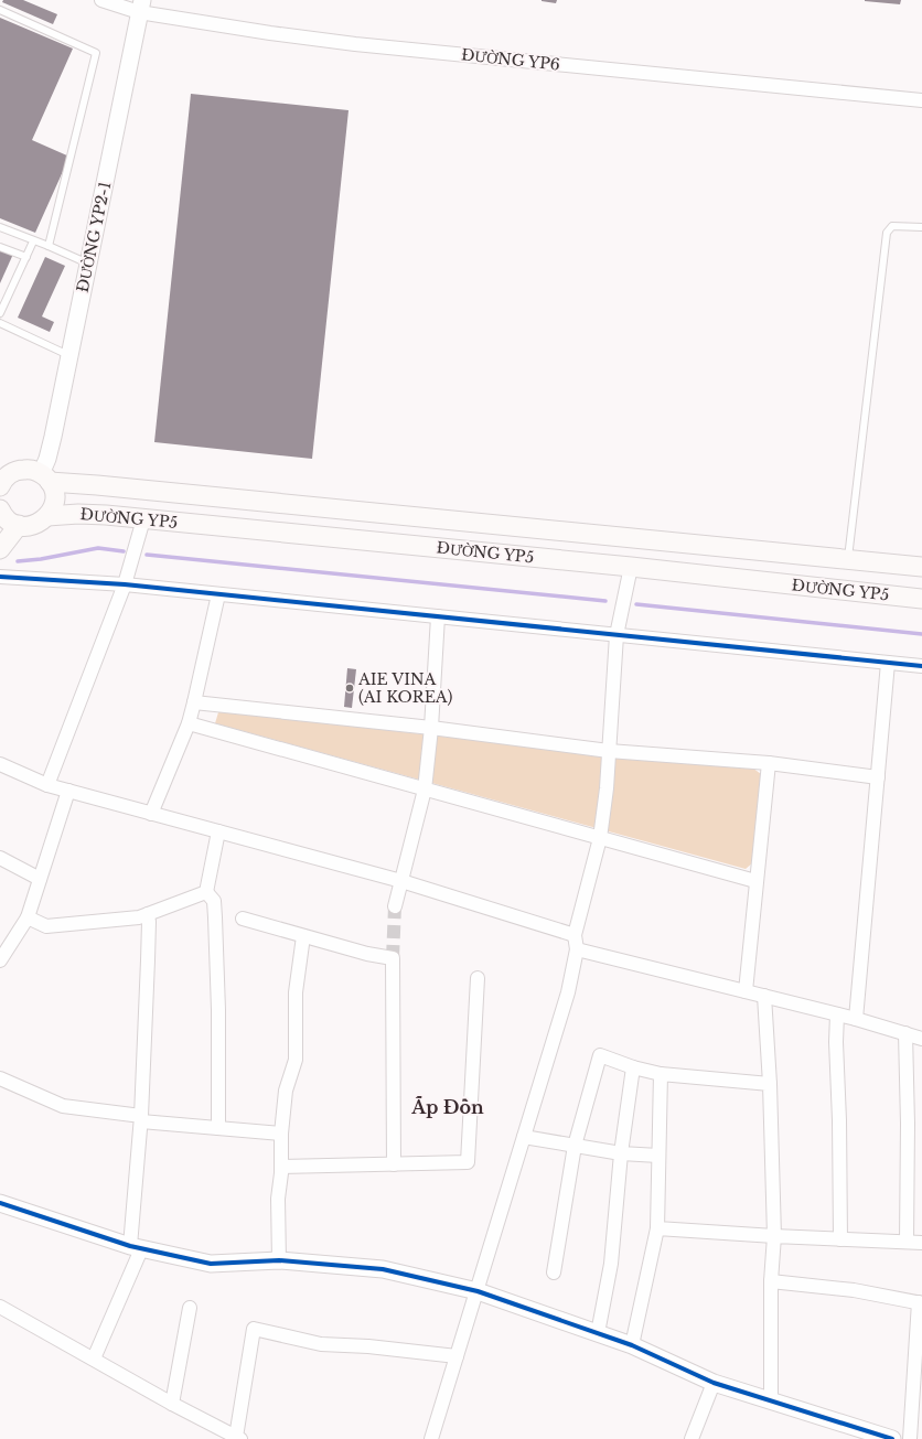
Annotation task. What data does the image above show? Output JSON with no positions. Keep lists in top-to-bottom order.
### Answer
{
  "streets": {
    "main road": ["ĐƯỜNG YP5"],
    "street": ["ĐƯỜNG YP6", "ĐƯỜNG YP2-1"]
  },
  "crossings": [
    ["ĐƯỜNG YP6", "ĐƯỜNG YP2-1"],
    ["ĐƯỜNG YP2-1", "ĐƯỜNG YP5"]
  ],
  "districts": ["Ấp Đồn"],
  "places": ["AIE VINA (AI KOREA)"]
}
